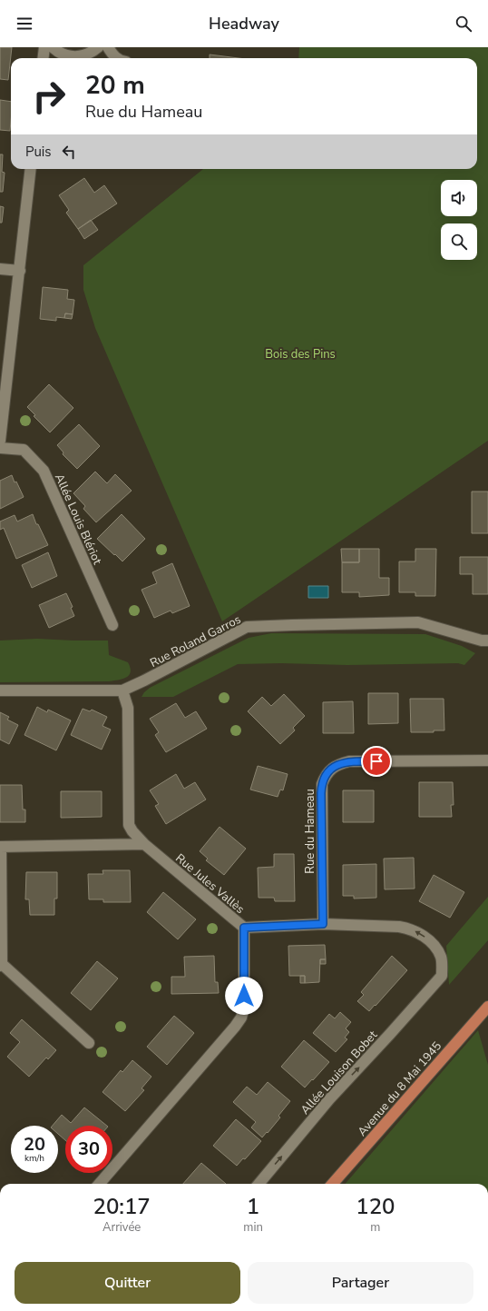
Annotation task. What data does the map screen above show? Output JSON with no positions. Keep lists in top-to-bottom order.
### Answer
{
  "streets": {
    "main road": ["Avenue du 8 Mai 1945"],
    "street": [
      "Allée Louis Blériot",
      "Rue Roland Garros",
      "Rue du Hameau",
      "Rue Jules Vallès",
      "Allée Louison Bobet"
    ]
  },
  "crossings": [
    ["Rue Roland Garros", "Rue Jules Vallès"],
    ["Rue du Hameau", "Allée Louison Bobet"]
  ],
  "parks": ["Bois des Pins"],
  "page": {
    "header": "Headway",
    "turn": ["20 m", "Rue du Hameau"],
    "then": "Puis",
    "speed": "20 km/h",
    "limit": "30",
    "eta": [
      "20:17",
      "Arrivée",
      "1",
      "min",
      "120",
      "m"
    ],
    "buttons": ["Quitter", "Partager"]
  }
}
